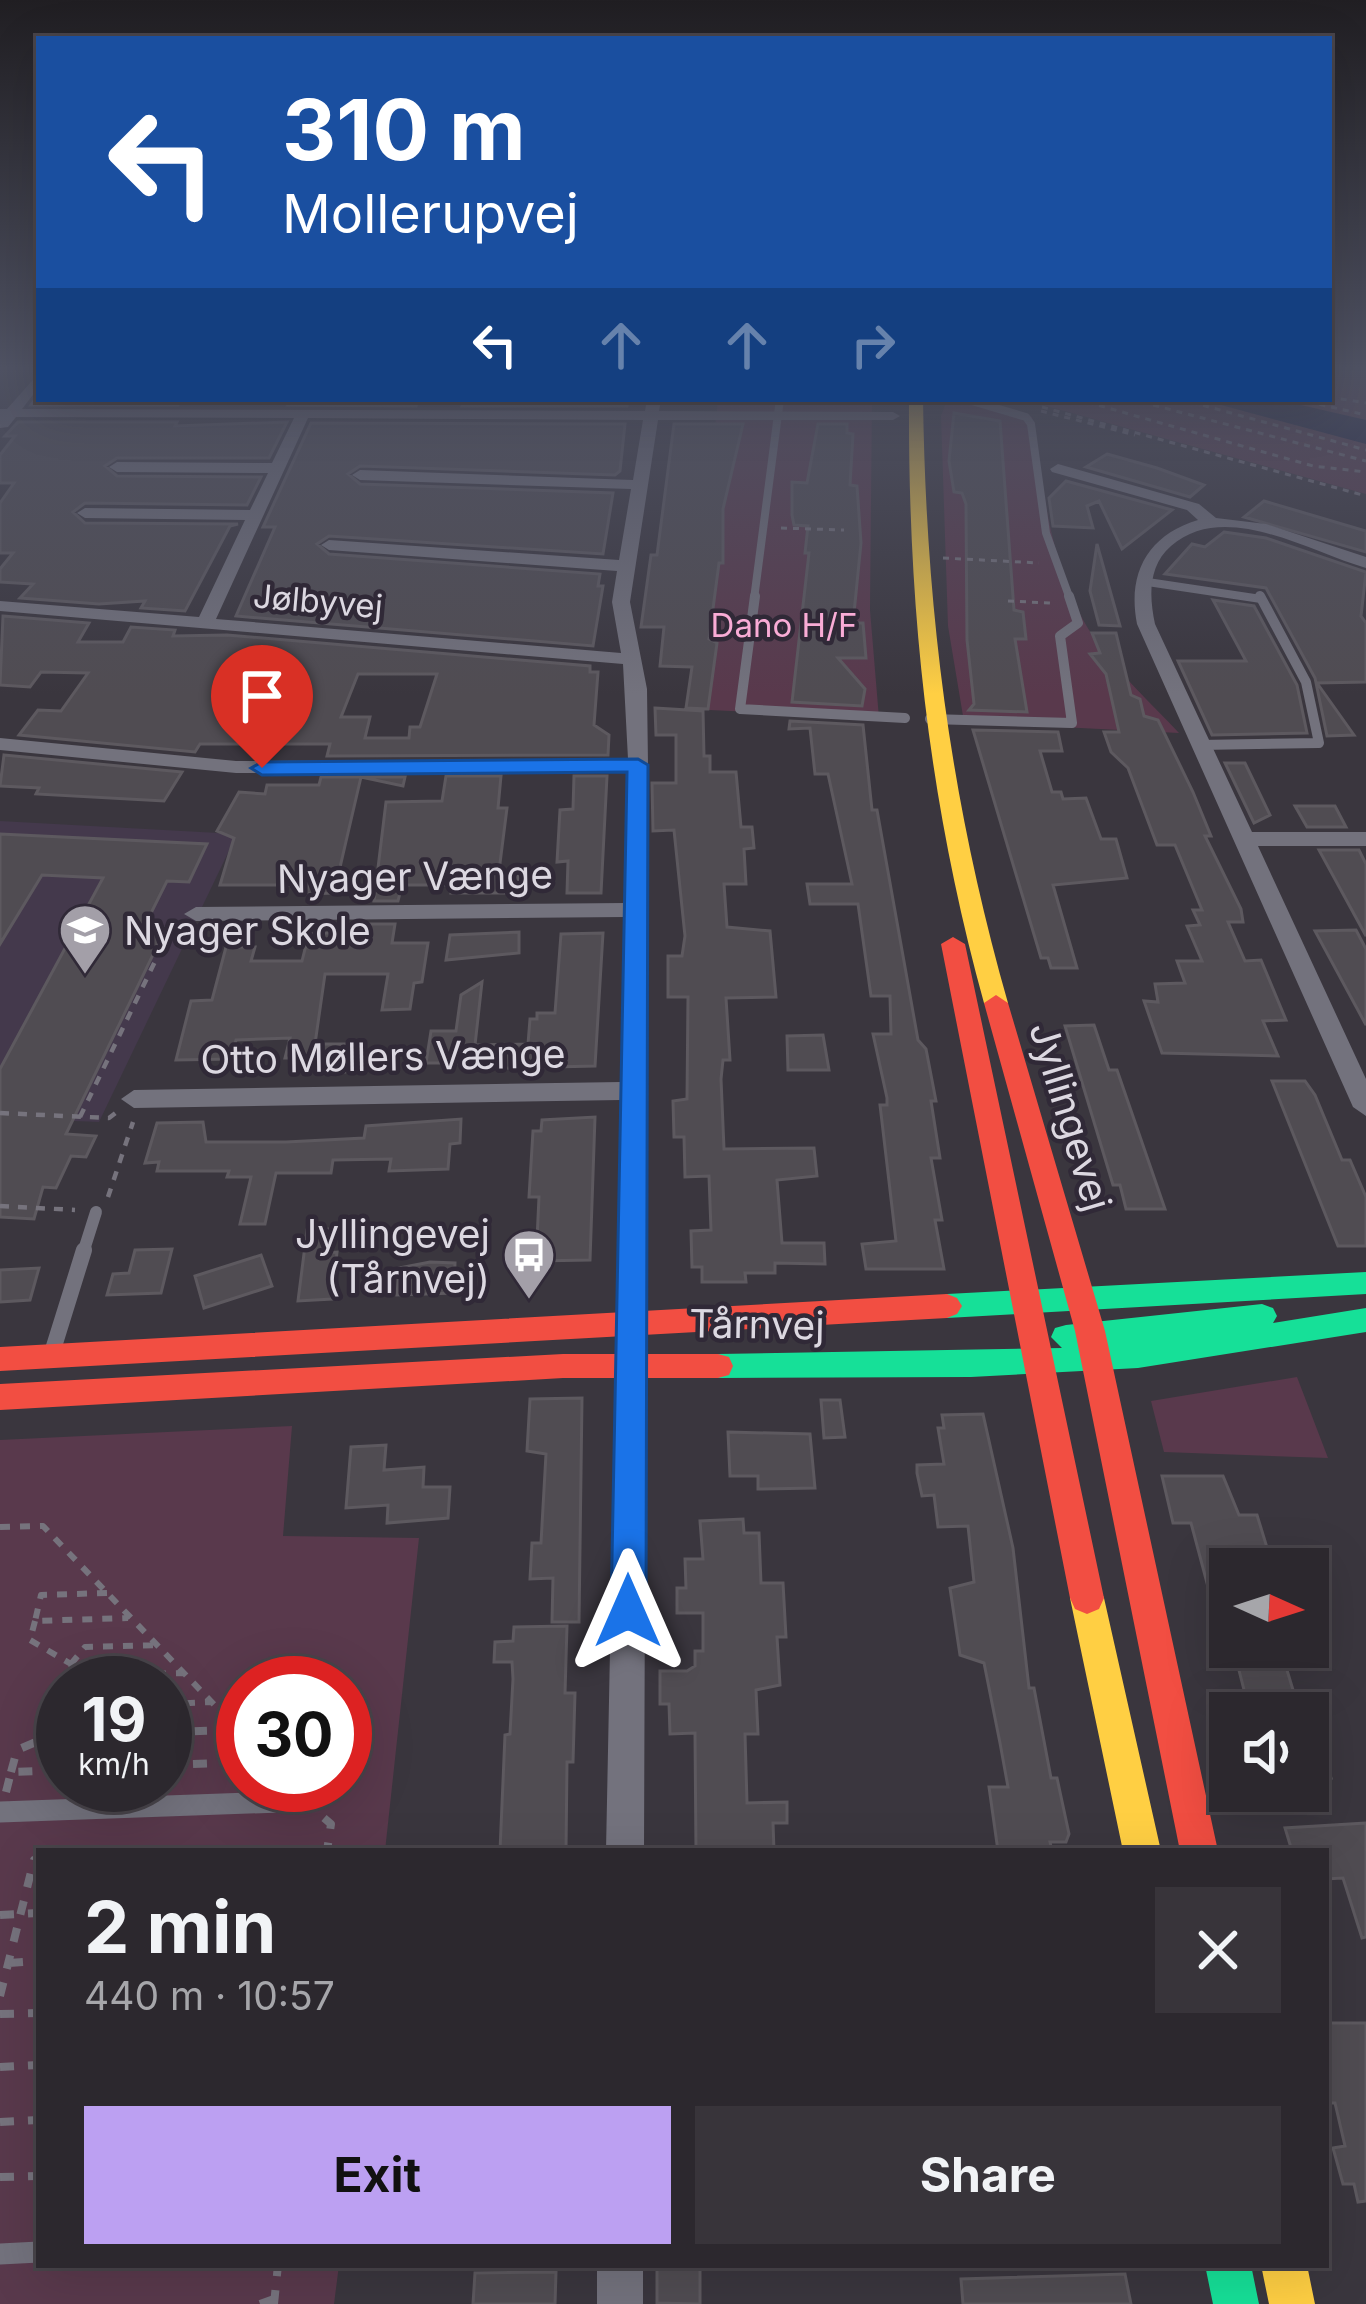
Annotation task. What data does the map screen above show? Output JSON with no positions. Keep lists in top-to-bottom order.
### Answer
{
  "streets": {
    "street": [
      "Jølbyvej",
      "Nyager Vænge",
      "Otto Møllers Vænge",
      "Jyllingevej",
      "Tårnvej"
    ]
  },
  "crossings": [
    ["Jyllingevej", "Tårnvej"]
  ],
  "parks": ["Dano H/F"],
  "places": {
    "school or university": ["Nyager Skole"],
    "bus stop": ["Jyllingevej (Tårnvej)"]
  },
  "north": "right",
  "page": {
    "turn": ["310 m", "Mollerupvej"],
    "speed": "19 km/h",
    "limit": "30",
    "heading": ["2 min", "440 m · 10:57"],
    "buttons": ["Exit", "Share"]
  }
}
